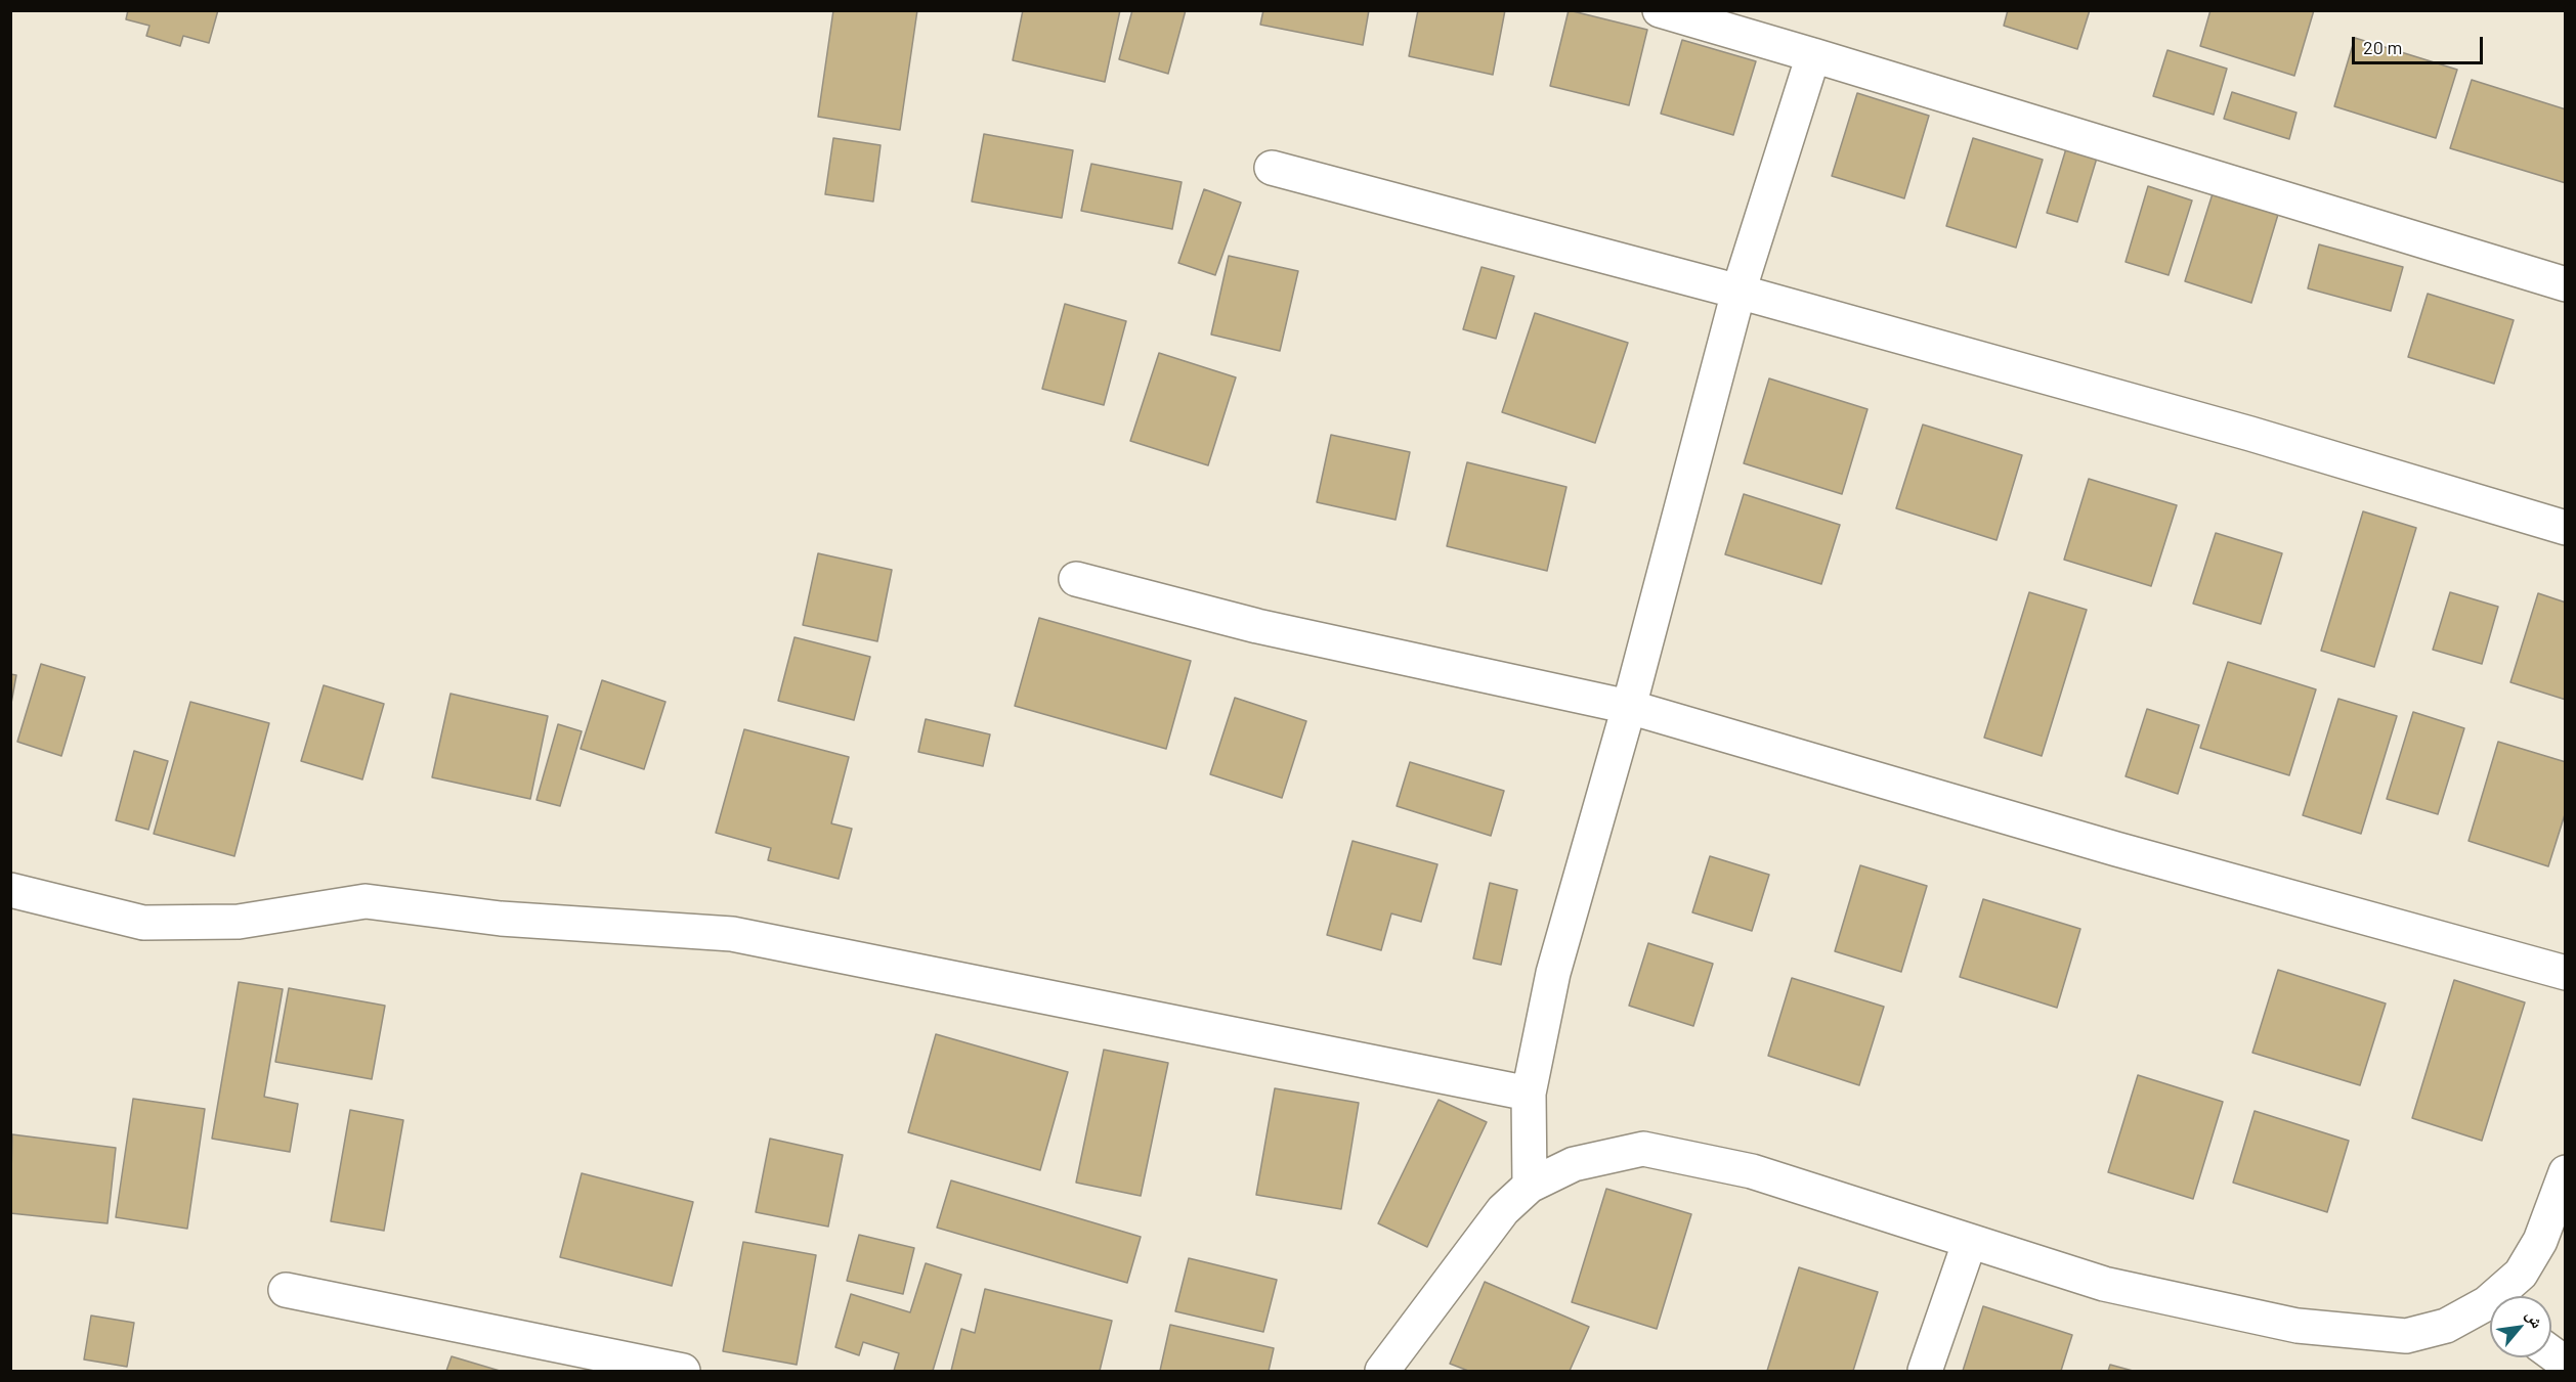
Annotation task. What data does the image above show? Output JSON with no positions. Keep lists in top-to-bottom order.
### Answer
{
  "scale_bar": "20 m",
  "north": "top right"
}
